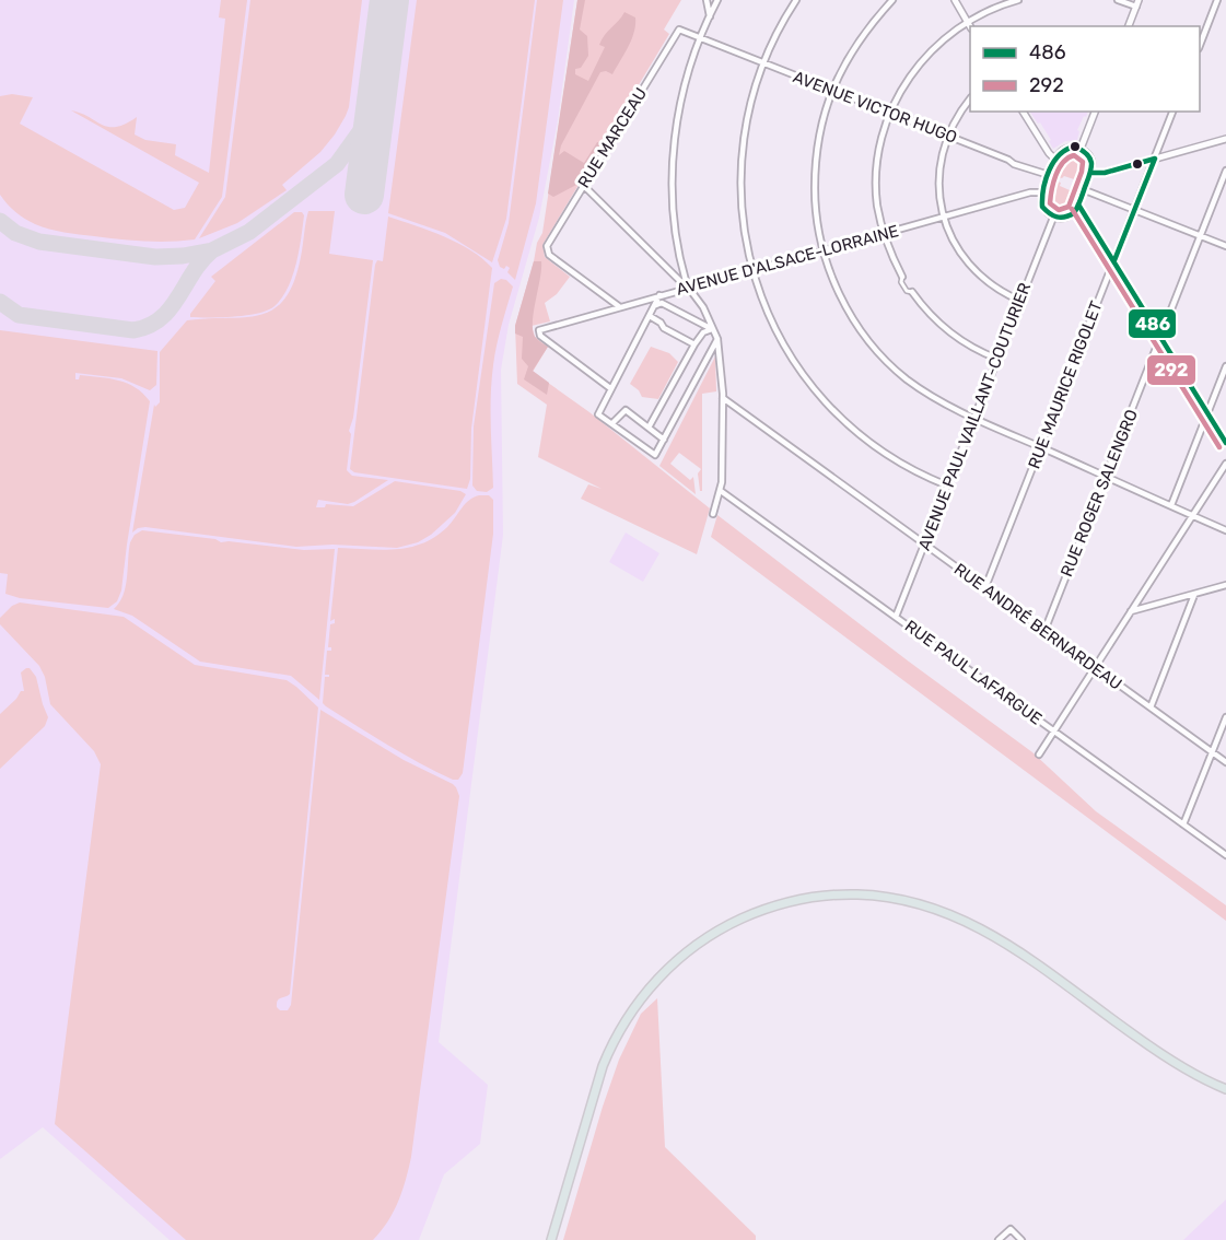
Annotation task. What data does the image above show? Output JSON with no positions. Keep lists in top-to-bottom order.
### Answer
{
  "streets": {
    "street": [
      "AVENUE VICTOR HUGO",
      "RUE MARCEAU",
      "AVENUE D'ALSACE-LORRAINE",
      "RUE MAURICE RIGOLET",
      "AVENUE PAUL VAILLANT-COUTURIER",
      "RUE ROGER SALENGRO",
      "RUE ANDRÉ BERNARDEAU",
      "RUE PAUL LAFARGUE"
    ]
  },
  "crossings": [
    ["AVENUE VICTOR HUGO", "RUE MARCEAU"],
    ["RUE MARCEAU", "AVENUE D'ALSACE-LORRAINE"],
    ["RUE MAURICE RIGOLET", "RUE ANDRÉ BERNARDEAU"],
    ["AVENUE PAUL VAILLANT-COUTURIER", "RUE ANDRÉ BERNARDEAU"],
    ["AVENUE PAUL VAILLANT-COUTURIER", "RUE PAUL LAFARGUE"],
    ["RUE ROGER SALENGRO", "RUE ANDRÉ BERNARDEAU"]
  ],
  "lines": ["transit line 486", "transit line 292"],
  "legend": ["486", "292"]
}
